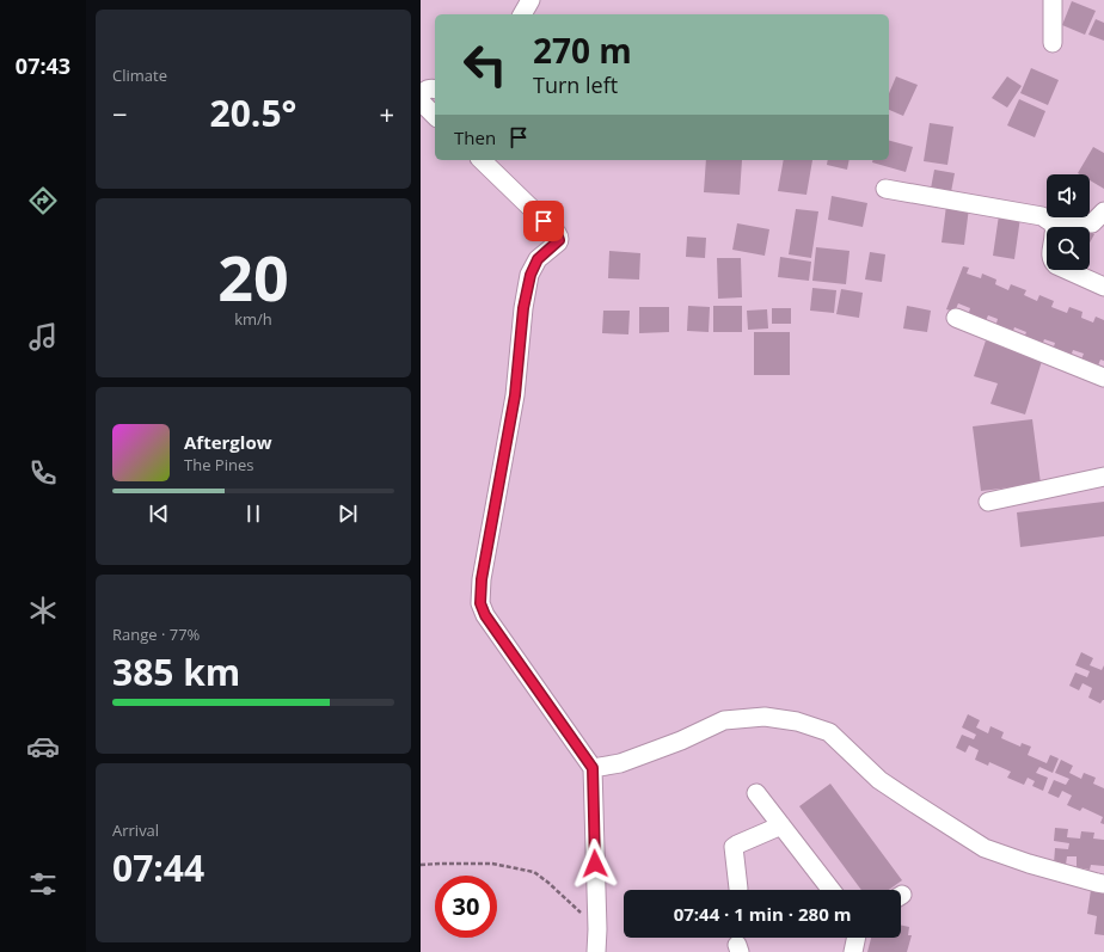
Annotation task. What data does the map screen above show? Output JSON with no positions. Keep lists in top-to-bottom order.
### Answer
{
  "page": {
    "tabs": "07:43",
    "tile": [
      "Climate",
      ["20", "km/h"],
      ["Range · 77%", "385 km"],
      ["Arrival", "07:44"]
    ],
    "turn": ["270 m", "Turn left"],
    "heat": ["−", "20.5°", "+"],
    "then": "Then",
    "song": ["Afterglow", "The Pines"],
    "limit": "30",
    "trip": "07:44 · 1 min · 280 m"
  }
}
